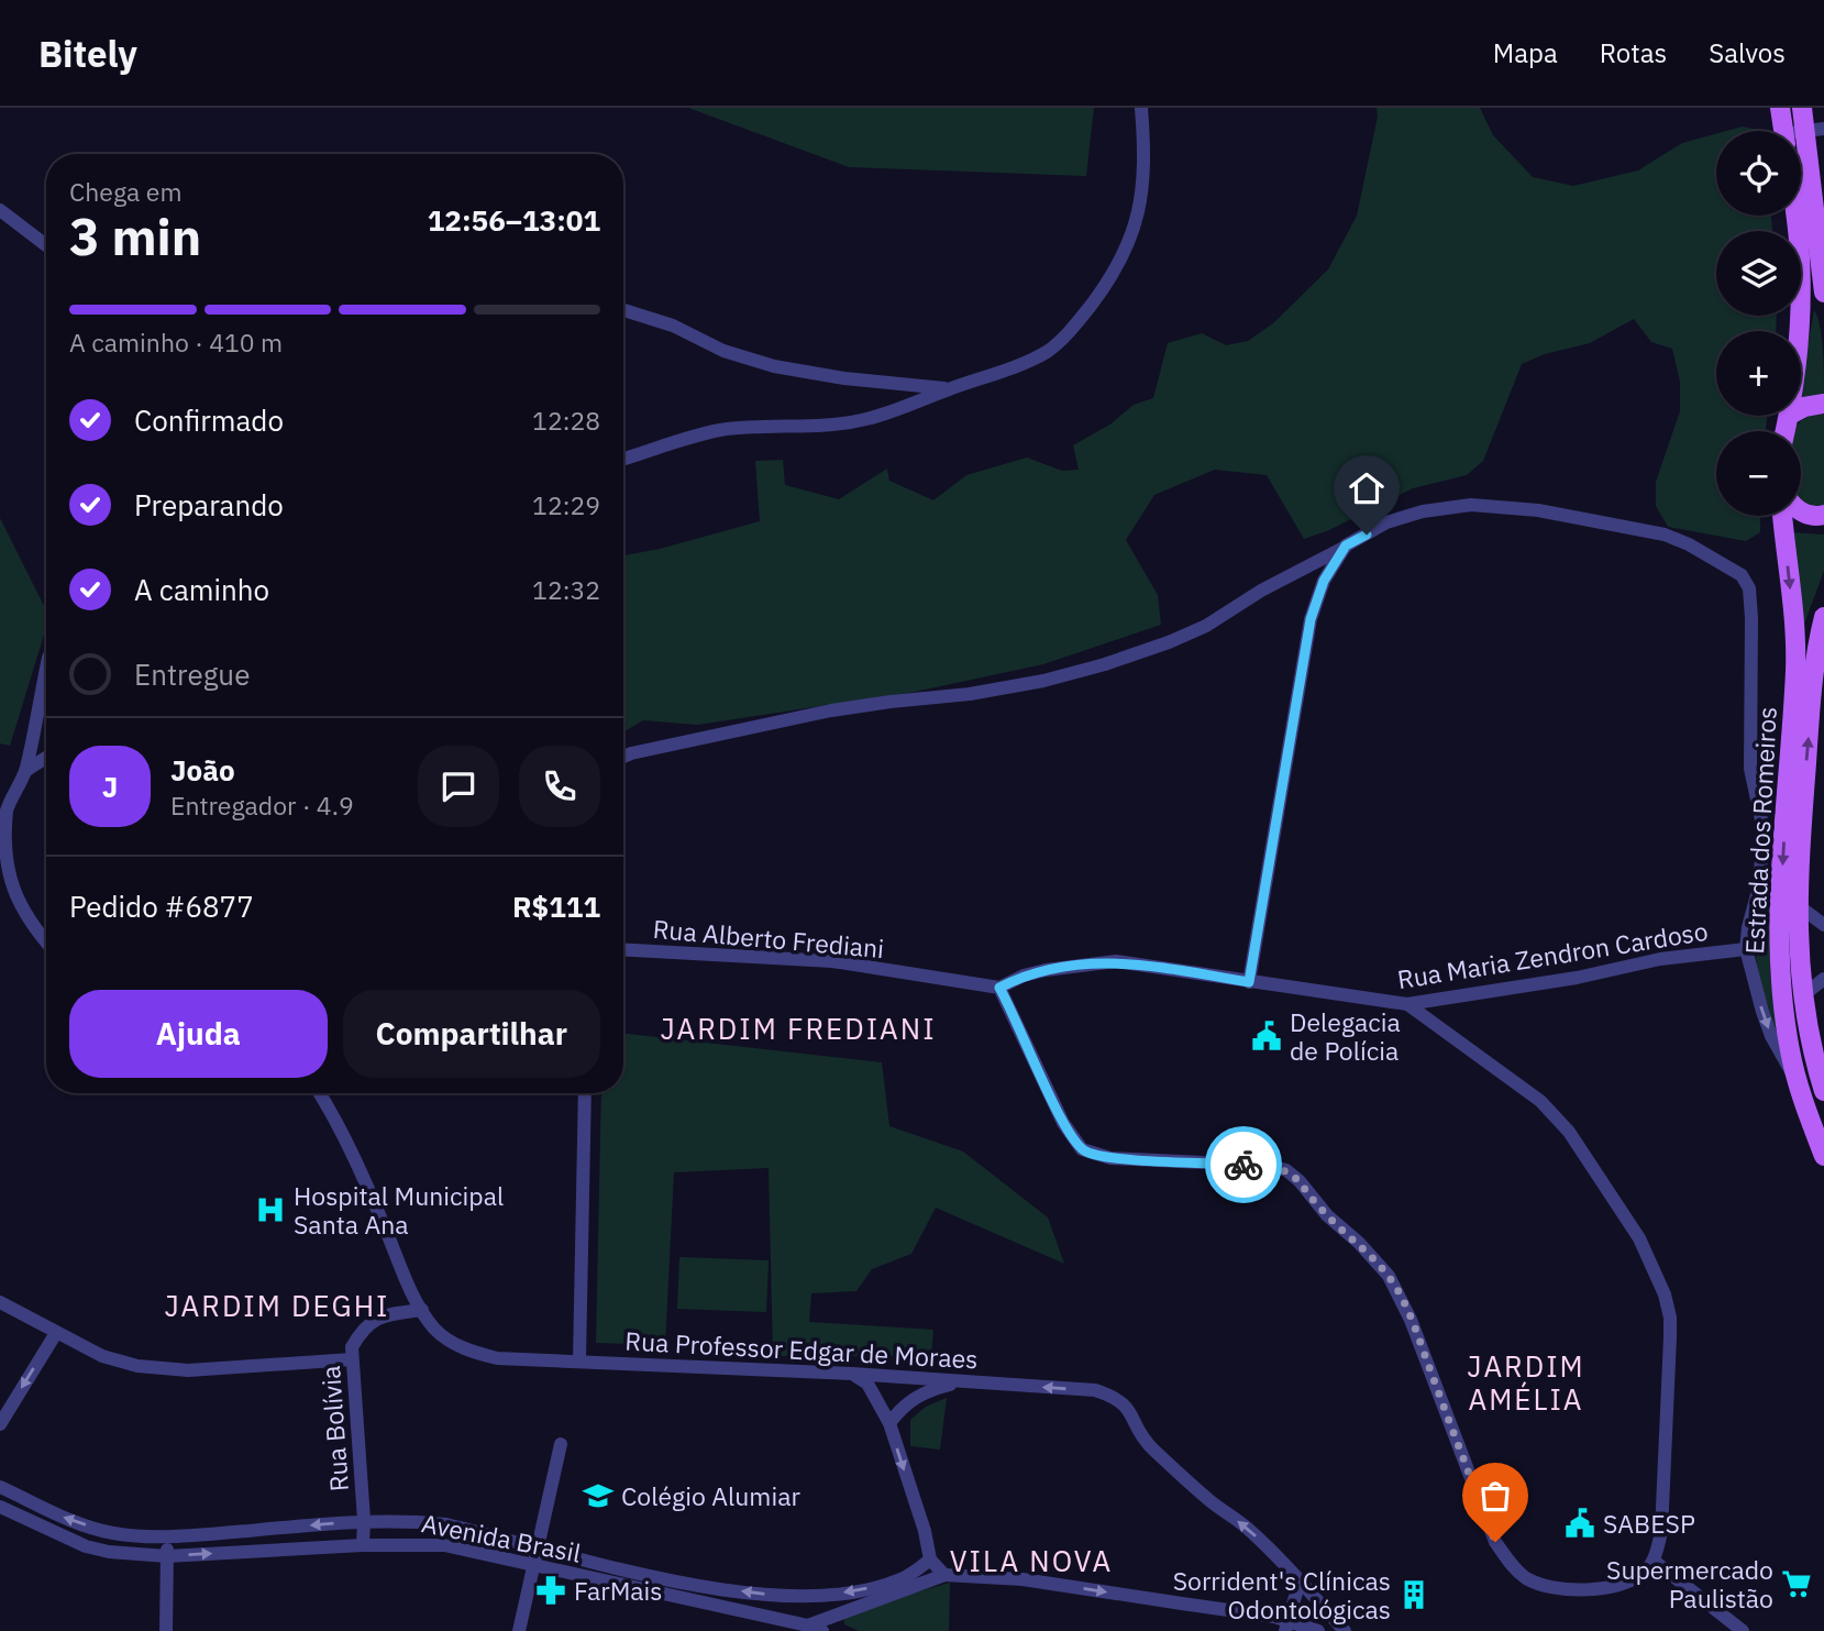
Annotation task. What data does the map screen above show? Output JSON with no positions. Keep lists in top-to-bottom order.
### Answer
{
  "streets": {
    "main road": ["Estrada dos Romeiros"],
    "street": [
      "Rua Alberto Frediani",
      "Rua Maria Zendron Cardoso",
      "Rua Professor Edgar de Moraes",
      "Rua Bolívia",
      "Avenida Brasil"
    ]
  },
  "crossings": [
    ["Estrada dos Romeiros", "Rua Maria Zendron Cardoso"],
    ["Rua Alberto Frediani", "Rua Maria Zendron Cardoso"],
    ["Rua Professor Edgar de Moraes", "Rua Bolívia"],
    ["Rua Bolívia", "Avenida Brasil"]
  ],
  "districts": [
    "JARDIM FREDIANI",
    "JARDIM DEGHI",
    "JARDIM AMÉLIA",
    "VILA NOVA"
  ],
  "places": {
    "public building": ["Delegacia de Polícia", "SABESP"],
    "hospital": ["Hospital Municipal Santa Ana"],
    "school or university": ["Colégio Alumiar"],
    "supermarket": ["Supermercado Paulistão"],
    "pharmacy": ["FarMais"],
    "building": ["Sorrident's Clínicas Odontológicas"]
  },
  "page": {
    "header": "Bitely",
    "nav": ["Mapa", "Rotas", "Salvos"],
    "map_buttons": ["+", "−"],
    "heading": ["3 min", "Chega em", "12:56–13:01"],
    "panel": [
      "João",
      "Entregador · 4.9",
      "Pedido #6877",
      "R$111"
    ],
    "bar": "A caminho · 410 m",
    "list": [
      ["Confirmado", "12:28"],
      ["Preparando", "12:29"],
      ["A caminho", "12:32"],
      "Entregue"
    ],
    "round": "J",
    "buttons": ["Ajuda", "Compartilhar"]
  }
}
